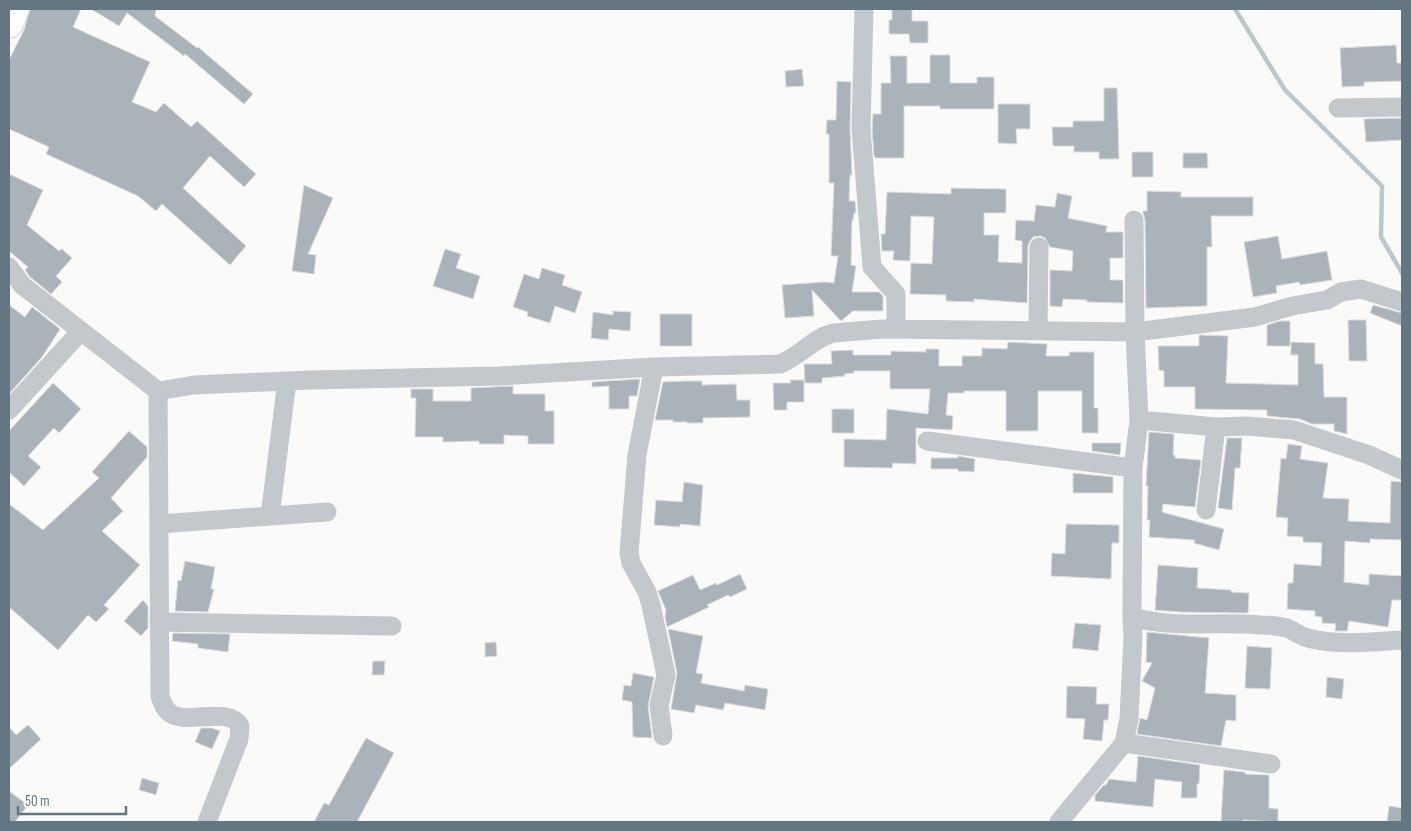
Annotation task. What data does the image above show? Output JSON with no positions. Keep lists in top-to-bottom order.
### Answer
{
  "scale_bar": "50 m"
}
